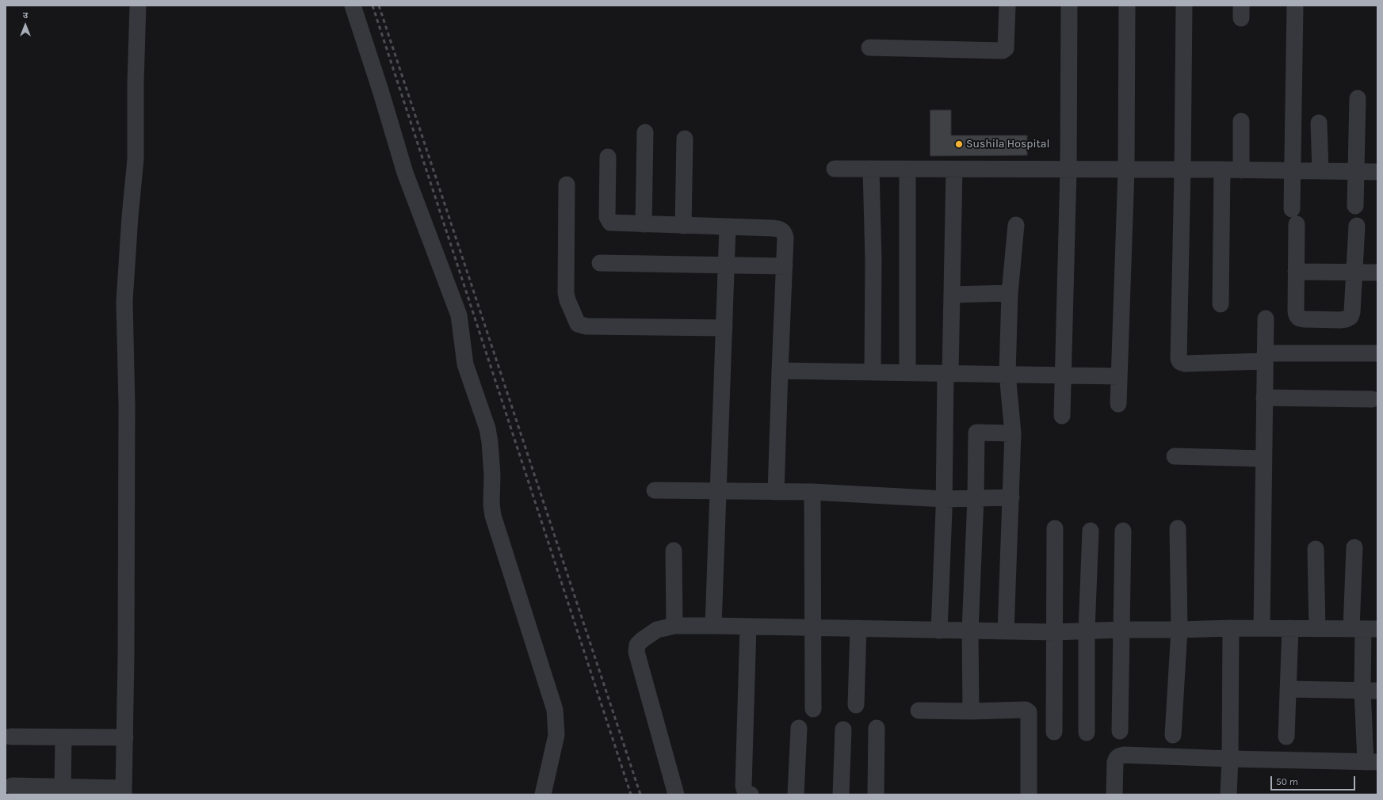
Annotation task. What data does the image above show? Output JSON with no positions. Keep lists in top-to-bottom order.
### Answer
{
  "places": ["Sushila Hospital"],
  "scale_bar": "50 m",
  "north": "top"
}
